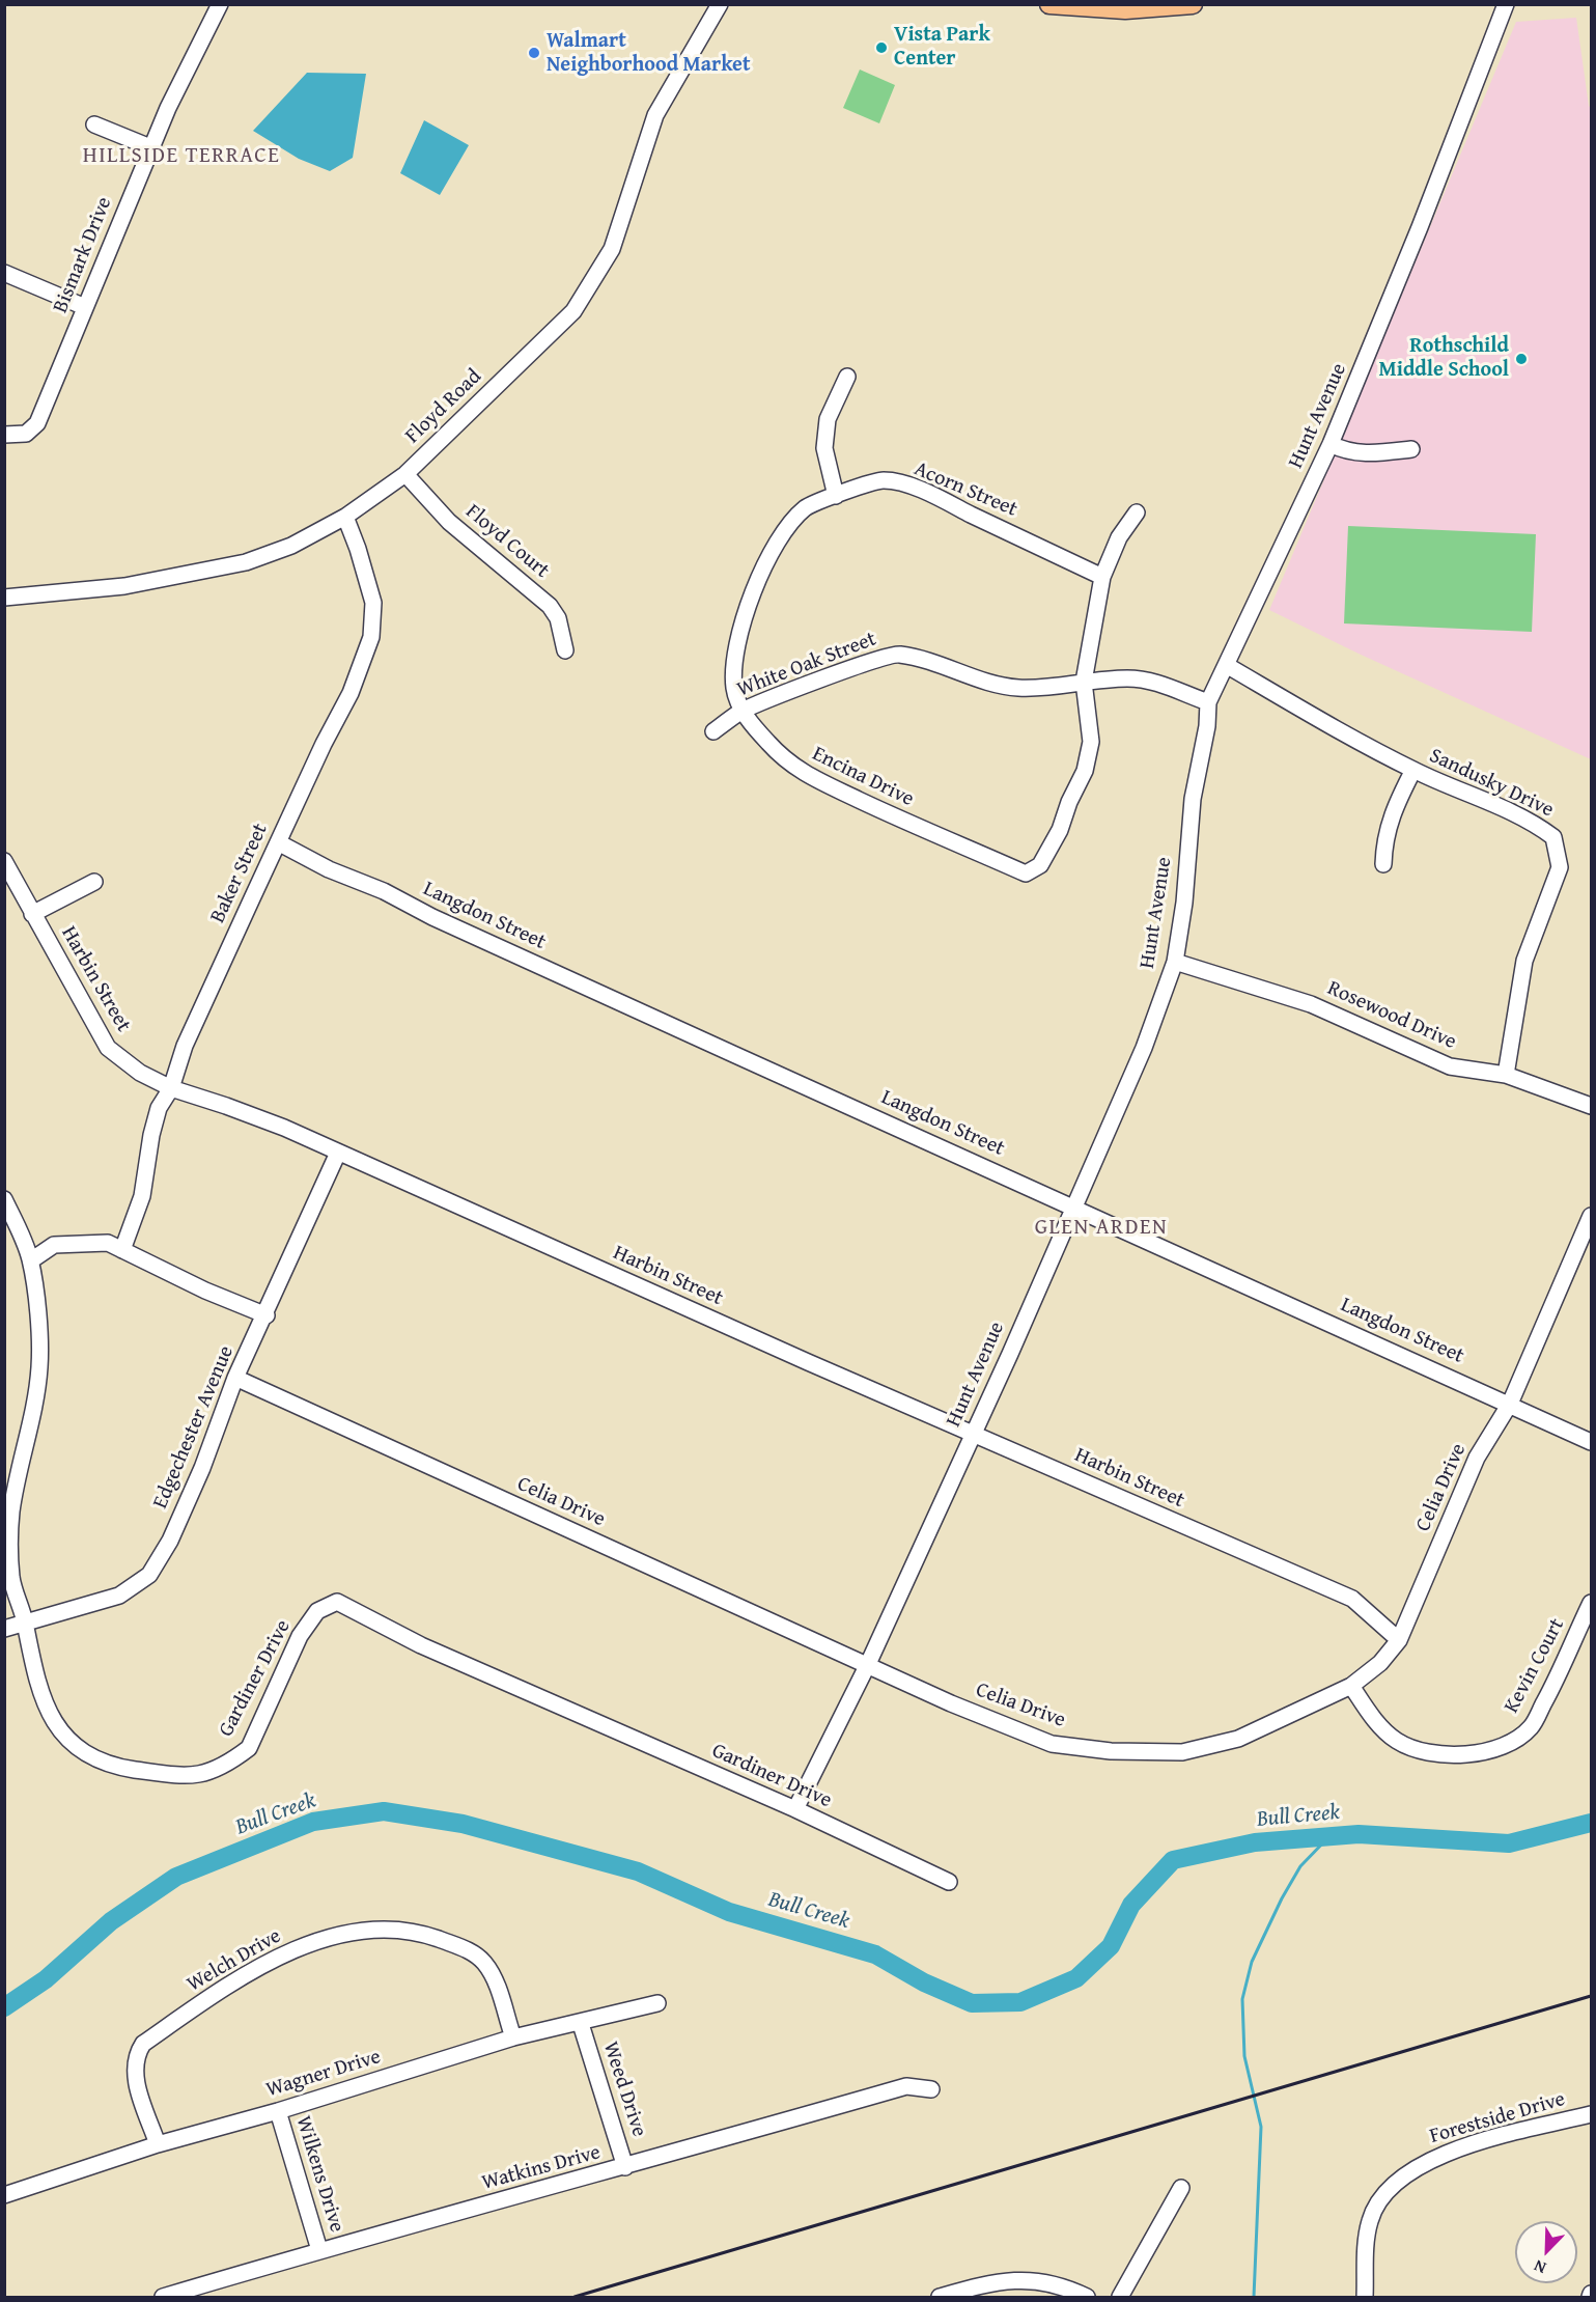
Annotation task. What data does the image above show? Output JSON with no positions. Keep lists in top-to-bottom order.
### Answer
{
  "streets": {
    "street": [
      "Bismark Drive",
      "Floyd Road",
      "Hunt Avenue",
      "Acorn Street",
      "Floyd Court",
      "White Oak Street",
      "Encina Drive",
      "Sandusky Drive",
      "Baker Street",
      "Langdon Street",
      "Harbin Street",
      "Rosewood Drive",
      "Edgechester Avenue",
      "Celia Drive",
      "Kevin Court",
      "Gardiner Drive",
      "Welch Drive",
      "Wagner Drive",
      "Weed Drive",
      "Forestside Drive",
      "Watkins Drive",
      "Wilkens Drive"
    ]
  },
  "crossings": [
    ["Floyd Road", "Floyd Court"],
    ["Floyd Road", "Baker Street"],
    ["Hunt Avenue", "White Oak Street"],
    ["Hunt Avenue", "Sandusky Drive"],
    ["Hunt Avenue", "Langdon Street"],
    ["Hunt Avenue", "Harbin Street"],
    ["Hunt Avenue", "Rosewood Drive"],
    ["Hunt Avenue", "Celia Drive"],
    ["Hunt Avenue", "Gardiner Drive"],
    ["Acorn Street", "White Oak Street"],
    ["Acorn Street", "Encina Drive"],
    ["White Oak Street", "Encina Drive"],
    ["Sandusky Drive", "Rosewood Drive"],
    ["Baker Street", "Langdon Street"],
    ["Baker Street", "Harbin Street"],
    ["Langdon Street", "Celia Drive"],
    ["Harbin Street", "Edgechester Avenue"],
    ["Harbin Street", "Celia Drive"],
    ["Edgechester Avenue", "Celia Drive"],
    ["Edgechester Avenue", "Gardiner Drive"],
    ["Celia Drive", "Kevin Court"],
    ["Welch Drive", "Wagner Drive"],
    ["Wagner Drive", "Weed Drive"],
    ["Wagner Drive", "Wilkens Drive"],
    ["Weed Drive", "Watkins Drive"],
    ["Watkins Drive", "Wilkens Drive"]
  ],
  "districts": ["HILLSIDE TERRACE", "GLEN ARDEN"],
  "water": ["Bull Creek"],
  "places": ["Vista Park Center", "Walmart Neighborhood Market", "Rothschild Middle School"],
  "north": "bottom left"
}
